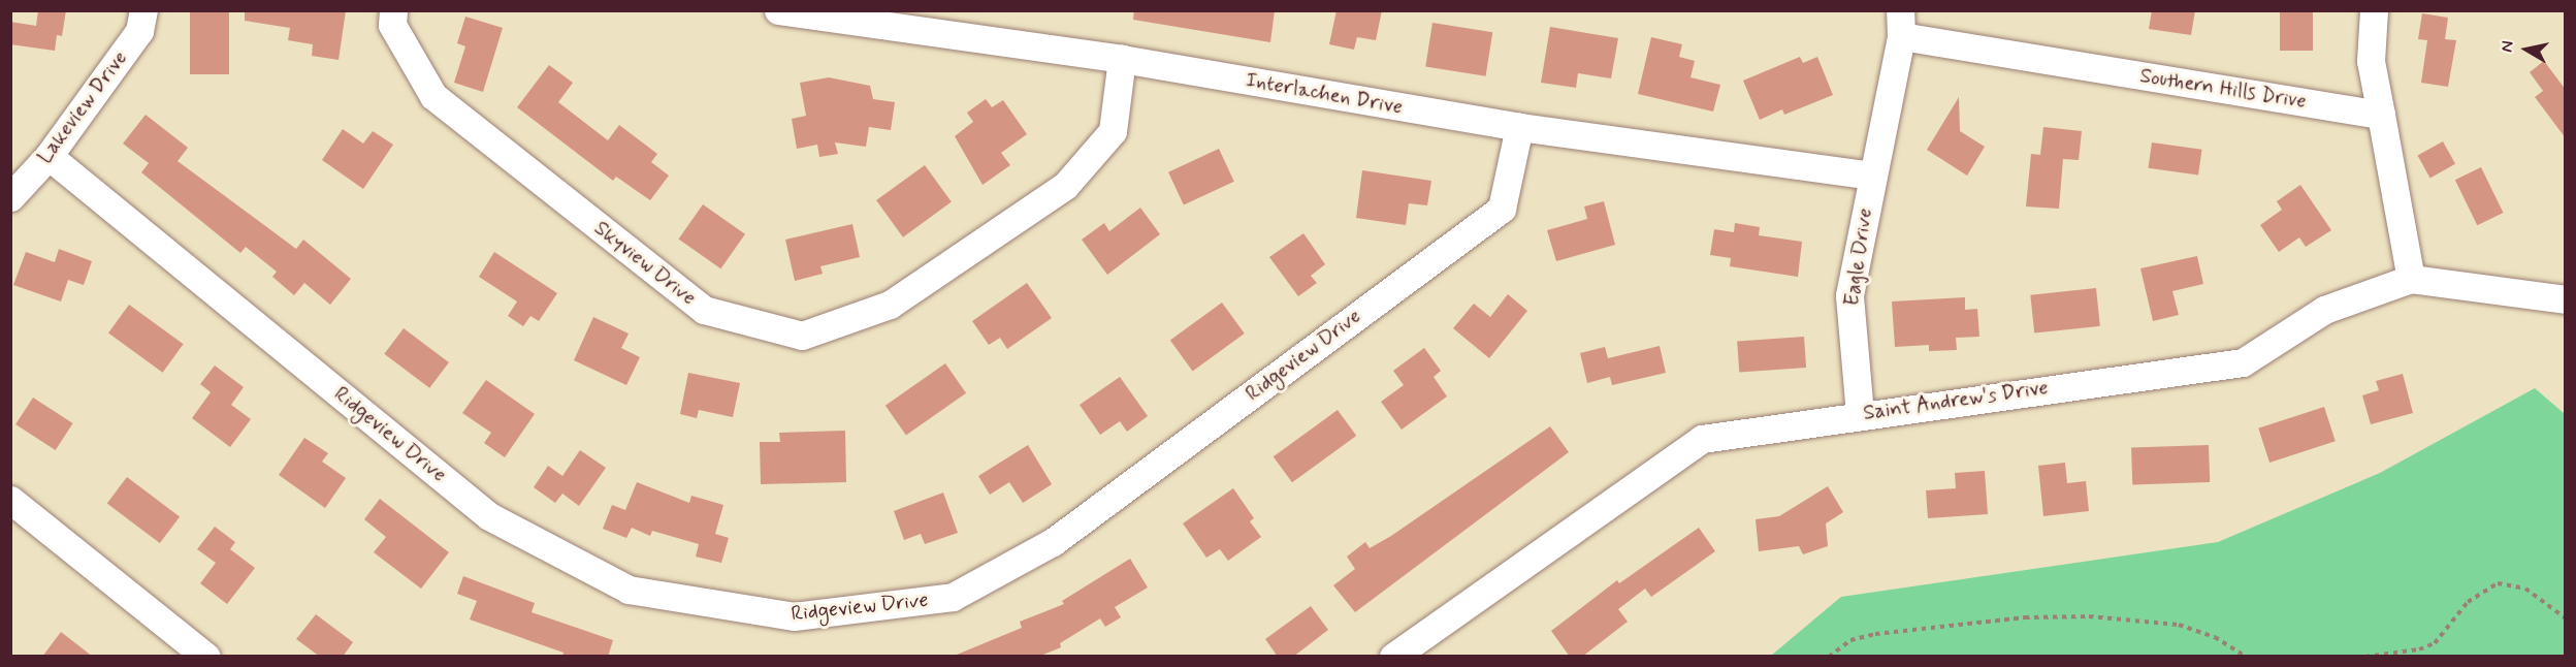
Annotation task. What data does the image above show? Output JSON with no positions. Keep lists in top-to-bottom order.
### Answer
{
  "streets": {
    "street": [
      "Southern Hills Drive",
      "Interlachen Drive",
      "Lakeview Drive",
      "Eagle Drive",
      "Skyview Drive",
      "Ridgeview Drive",
      "Saint Andrew's Drive"
    ]
  },
  "crossings": [
    ["Southern Hills Drive", "Eagle Drive"],
    ["Interlachen Drive", "Eagle Drive"],
    ["Interlachen Drive", "Skyview Drive"],
    ["Interlachen Drive", "Ridgeview Drive"],
    ["Lakeview Drive", "Ridgeview Drive"],
    ["Eagle Drive", "Saint Andrew's Drive"]
  ],
  "north": "left"
}
